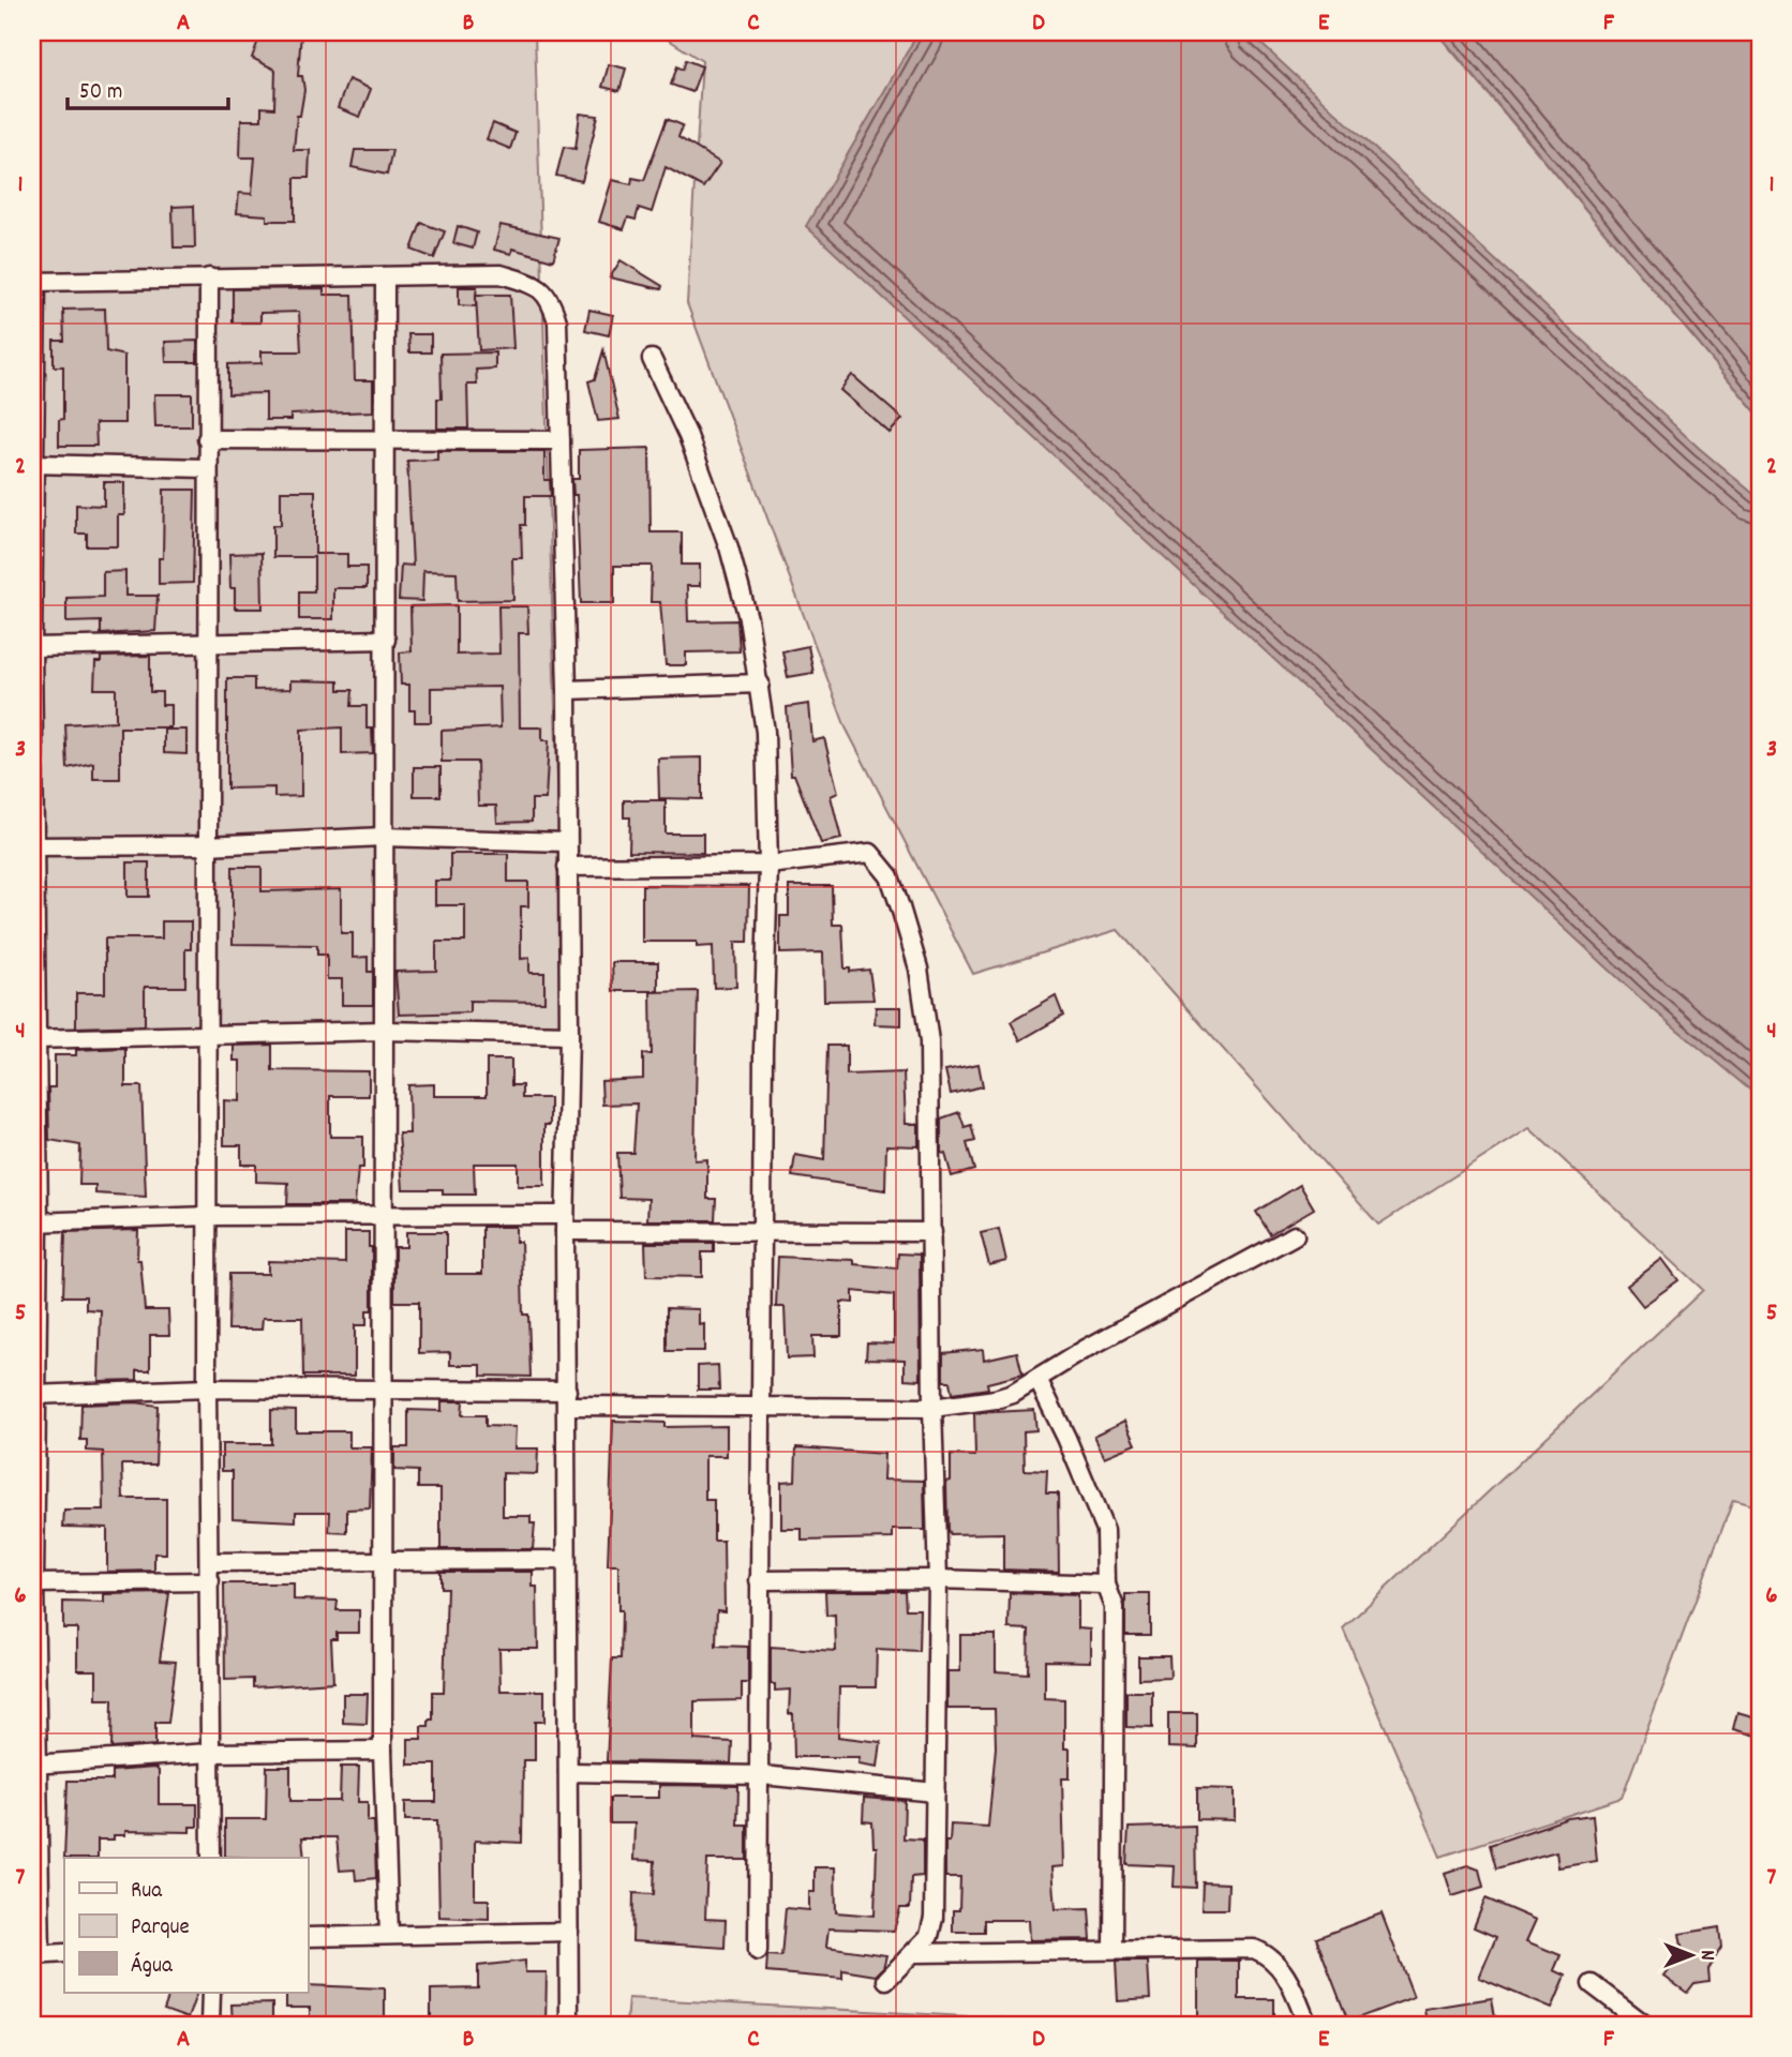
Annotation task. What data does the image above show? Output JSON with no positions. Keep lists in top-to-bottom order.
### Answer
{
  "legend": ["Rua", "Parque", "Água"],
  "scale_bar": "50 m",
  "north": "right",
  "grid": {
    "columns": [
      "A",
      "B",
      "C",
      "D",
      "E",
      "F"
    ],
    "rows": [
      "1",
      "2",
      "3",
      "4",
      "5",
      "6",
      "7"
    ]
  }
}
